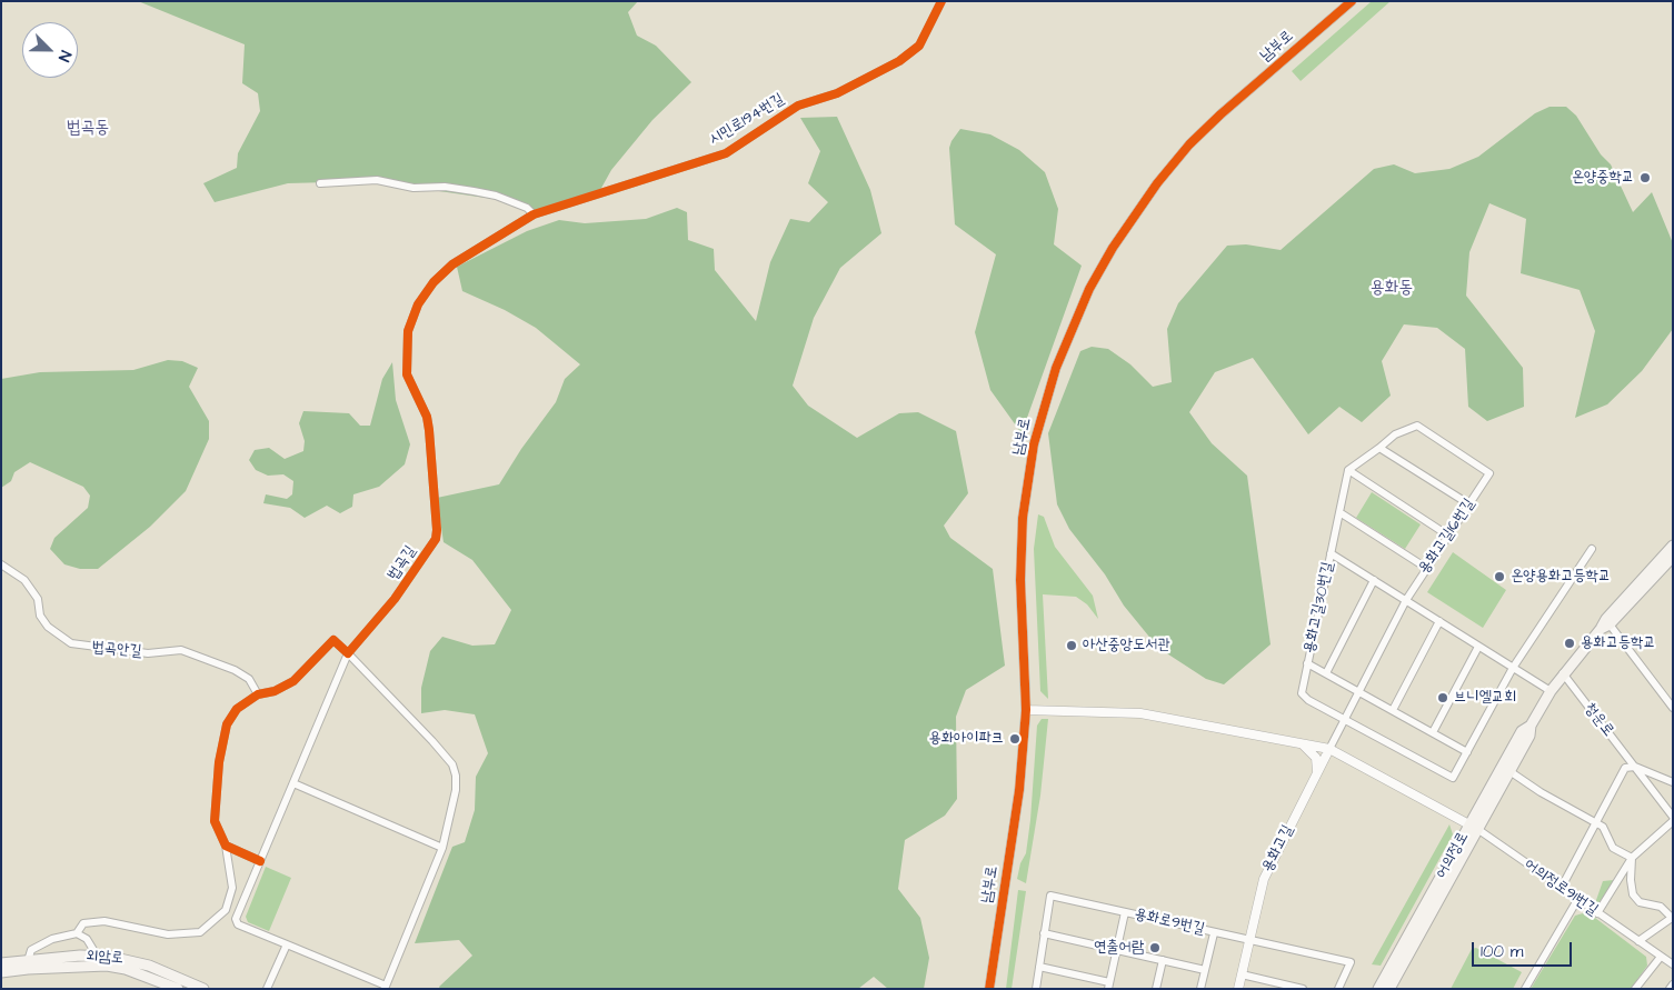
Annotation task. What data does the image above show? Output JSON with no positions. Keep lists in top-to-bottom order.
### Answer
{
  "streets": {
    "main road": ["어의정로", "외암로"],
    "street": [
      "남부로",
      "시민로194번길",
      "용화고길16번길",
      "법곡길",
      "용화고길30번길",
      "법곡안길",
      "청운로",
      "용화고길",
      "어의정로91번길",
      "용화로9번길"
    ]
  },
  "crossings": [
    ["시민로194번길", "법곡길"],
    ["용화고길16번길", "용화고길30번길"],
    ["용화고길16번길", "용화고길"],
    ["용화고길30번길", "용화고길"],
    ["청운로", "어의정로"],
    ["용화고길", "용화로9번길"],
    ["어의정로", "어의정로91번길"]
  ],
  "districts": ["법곡동", "용화동"],
  "places": [
    "온양중학교",
    "온양용화고등학교",
    "용화고등학교",
    "아산중앙도서관",
    "브니엘교회",
    "용화아이파크",
    "연출어람"
  ],
  "scale_bar": "100 m",
  "north": "bottom right"
}
